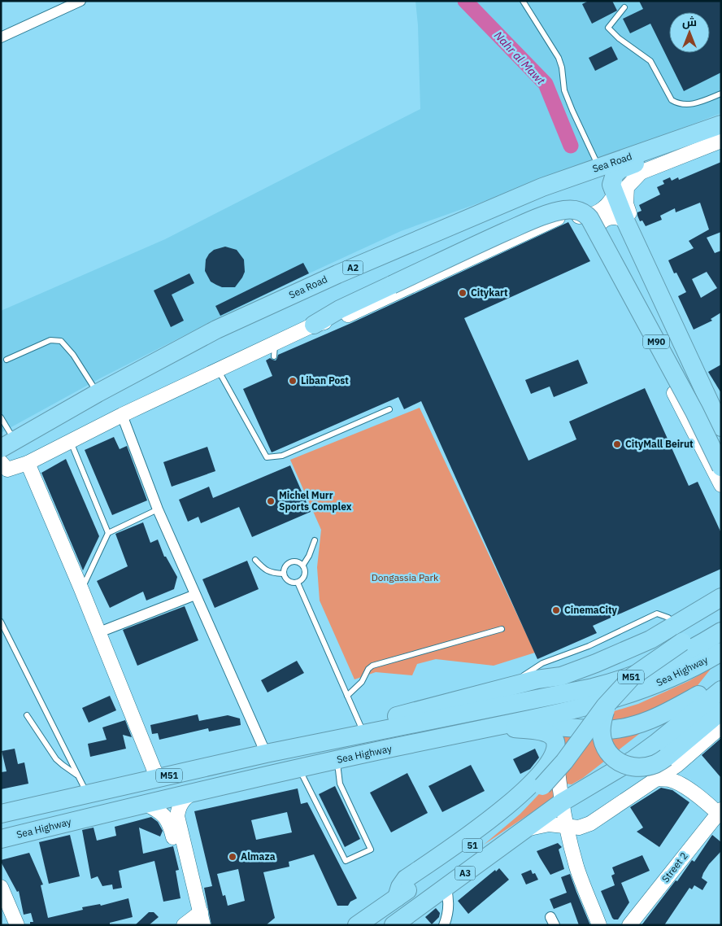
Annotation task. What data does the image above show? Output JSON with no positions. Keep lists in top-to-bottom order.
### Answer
{
  "streets": {
    "highway": [
      "Sea Road",
      "A2",
      "M90",
      "Sea Highway",
      "M51",
      "51",
      "A3"
    ],
    "street": ["Street 2"]
  },
  "water": ["Nahr al Mawt"],
  "parks": ["Dongassia Park"],
  "places": [
    "Citykart",
    "Liban Post",
    "CityMall Beirut",
    "Michel Murr Sports Complex",
    "CinemaCity",
    "Almaza"
  ],
  "north": "top"
}
